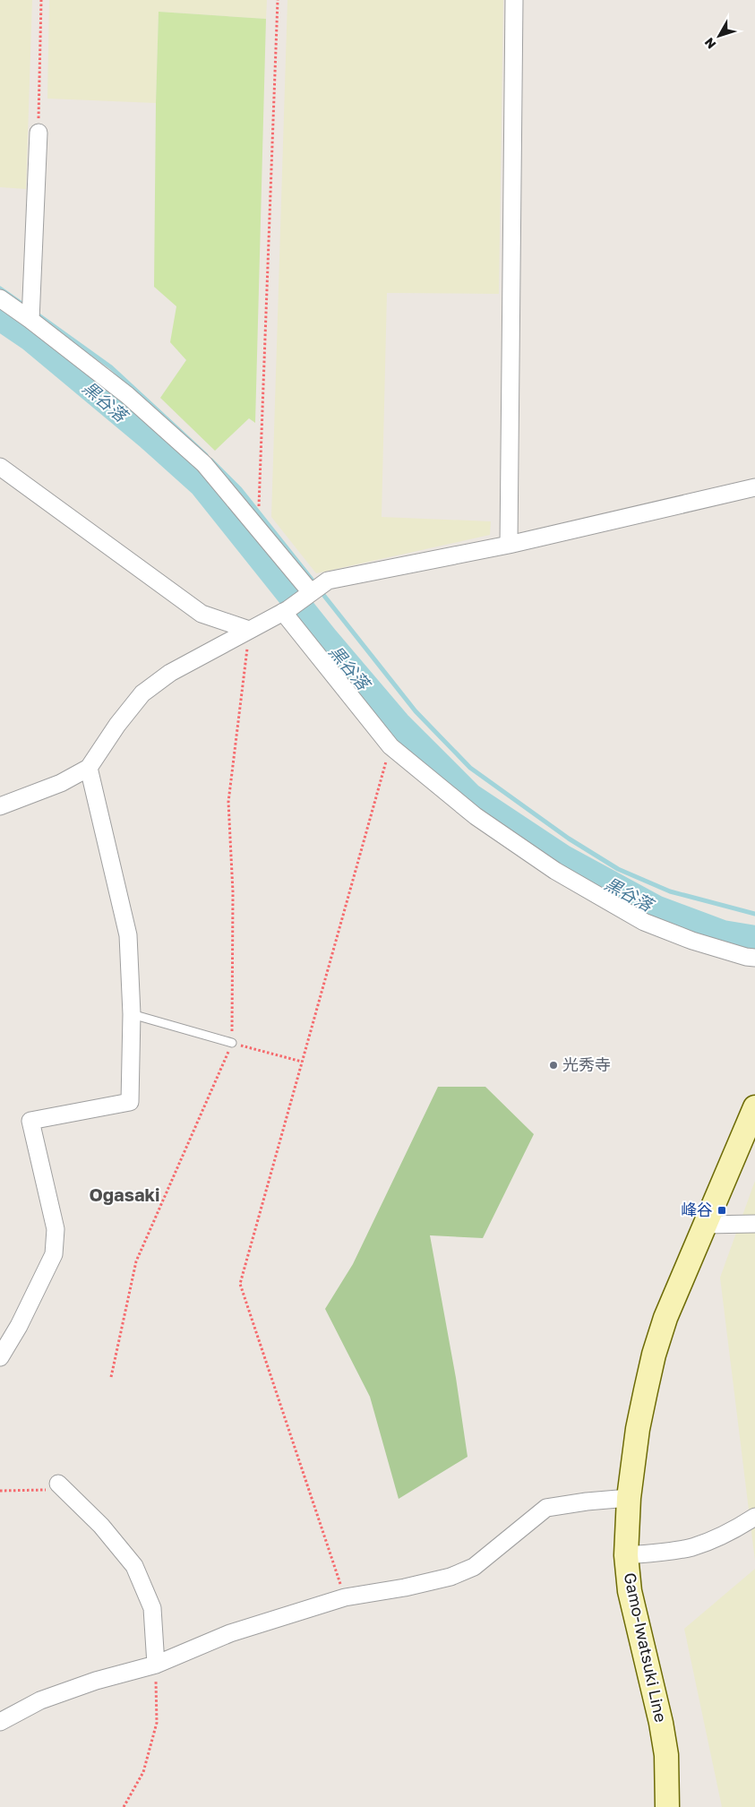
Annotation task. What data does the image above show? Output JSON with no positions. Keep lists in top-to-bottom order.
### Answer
{
  "streets": {
    "main road": ["Gamo-Iwatsuki Line"]
  },
  "districts": ["Ogasaki"],
  "water": ["黒谷落"],
  "places": {
    "other": ["光秀寺"],
    "transit": ["峰谷"]
  },
  "north": "bottom left"
}
